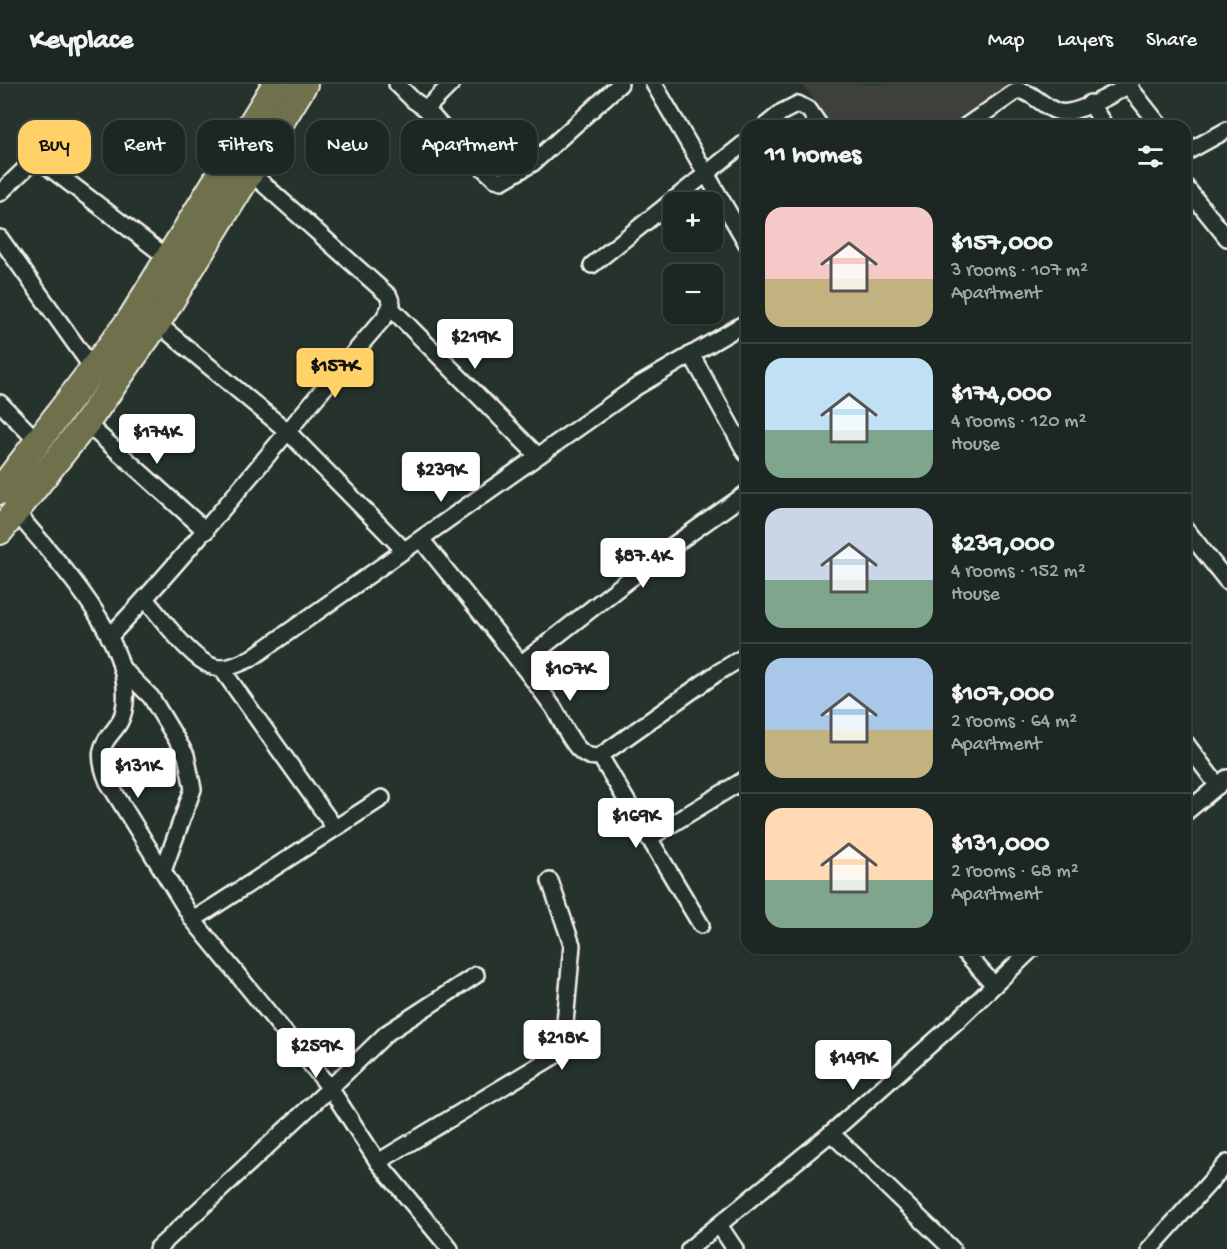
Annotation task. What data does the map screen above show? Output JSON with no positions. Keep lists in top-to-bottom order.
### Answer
{
  "page": {
    "header": "Keyplace",
    "nav": ["Map", "Layers", "Share"],
    "chip": [
      "Buy",
      "Rent",
      "Filters",
      "New",
      "Apartment"
    ],
    "heading": "11 homes",
    "map_buttons": ["+", "−"],
    "list": [
      {
        "name": "$157,000",
        "note": "3 rooms · 107 m² · Apartment"
      },
      {
        "name": "$174,000",
        "note": "4 rooms · 120 m² · House"
      },
      {
        "name": "$239,000",
        "note": "4 rooms · 152 m² · House"
      },
      {
        "name": "$107,000",
        "note": "2 rooms · 64 m² · Apartment"
      },
      {
        "name": "$131,000",
        "note": "2 rooms · 68 m² · Apartment"
      }
    ],
    "price": [
      "$219K",
      "$157K",
      "$174K",
      "$239K",
      "$87.4K",
      "$107K",
      "$131K",
      "$169K",
      "$218K",
      "$259K",
      "$149K"
    ]
  }
}
